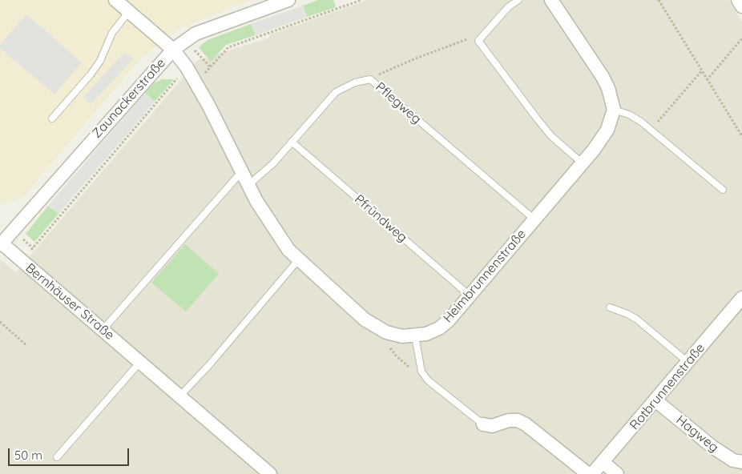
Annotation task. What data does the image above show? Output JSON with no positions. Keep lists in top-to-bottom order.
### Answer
{
  "streets": {
    "street": [
      "Zaunackerstraße",
      "Heimbrunnenstraße",
      "Bernhäuser Straße",
      "Rotbrunnenstraße",
      "Hagweg"
    ],
    "lane": ["Pflegweg", "Pfründweg"]
  },
  "crossings": [
    ["Zaunackerstraße", "Heimbrunnenstraße"],
    ["Zaunackerstraße", "Bernhäuser Straße"],
    ["Pflegweg", "Pfründweg"],
    ["Pflegweg", "Heimbrunnenstraße"],
    ["Pfründweg", "Heimbrunnenstraße"],
    ["Rotbrunnenstraße", "Hagweg"]
  ],
  "scale_bar": "50 m"
}
